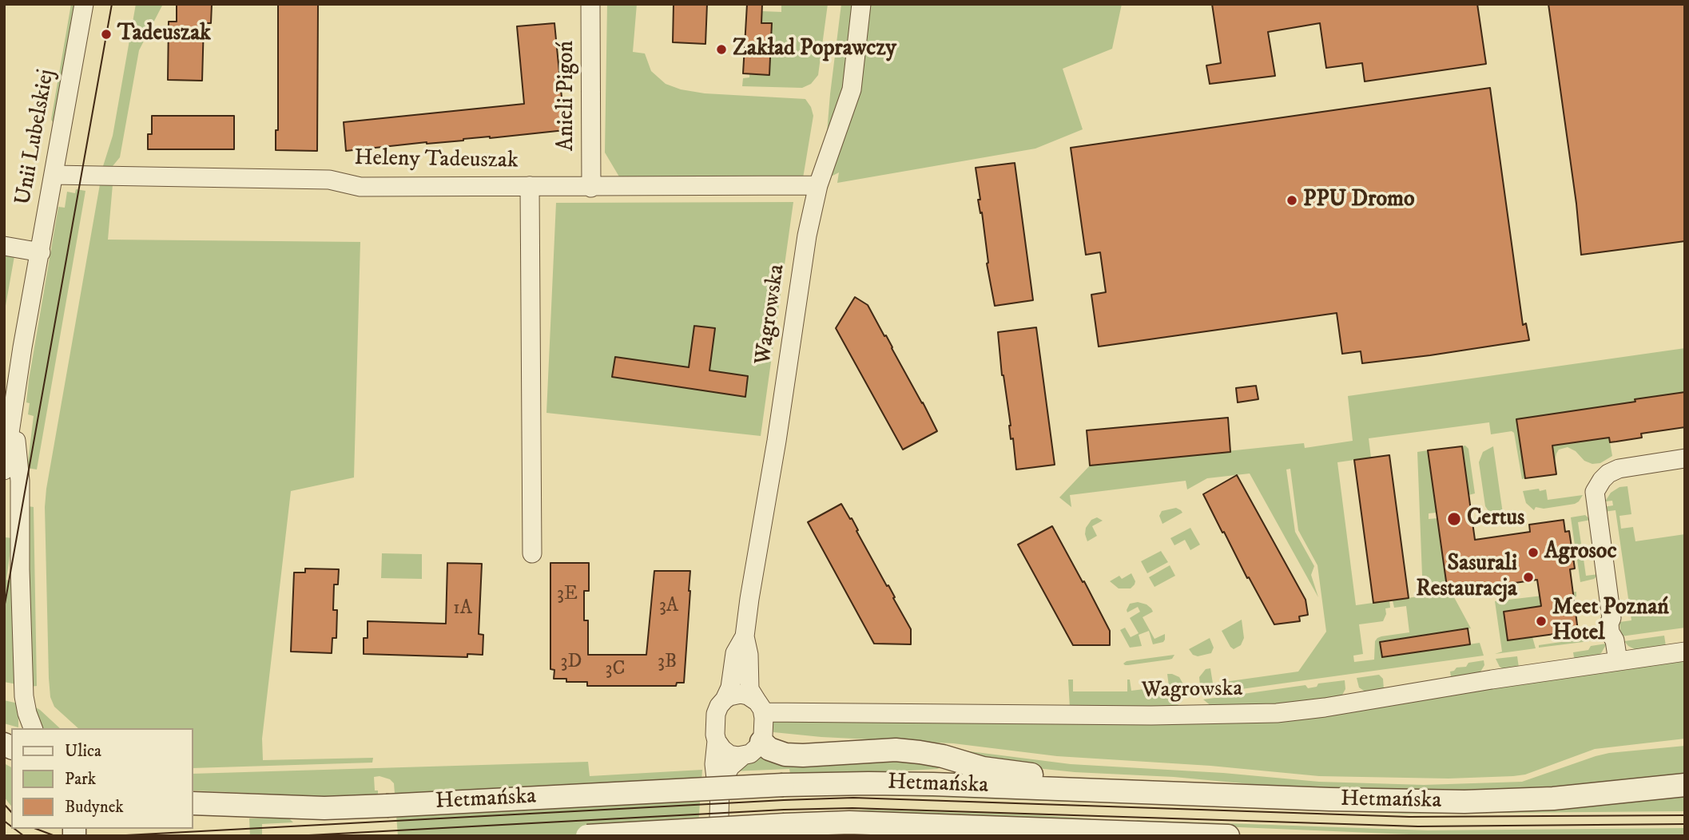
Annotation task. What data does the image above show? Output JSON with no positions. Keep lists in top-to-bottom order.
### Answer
{
  "streets": {
    "street": [
      "Anieli Pigoń",
      "Unii Lubelskiej",
      "Heleny Tadeuszak",
      "Wagrowska",
      "Hetmańska"
    ]
  },
  "crossings": [
    ["Anieli Pigoń", "Heleny Tadeuszak"],
    ["Unii Lubelskiej", "Heleny Tadeuszak"],
    ["Heleny Tadeuszak", "Wagrowska"]
  ],
  "places": [
    "Tadeuszak",
    "Zakład Poprawczy",
    "PPU Dromo",
    "Certus",
    "Agrosoc",
    "Sasurali Restauracja",
    "Meet Poznań Hotel"
  ],
  "house_numbers": [
    "3E",
    "3A",
    "1A",
    "3D",
    "3B",
    "3C"
  ],
  "legend": ["Ulica", "Park", "Budynek"]
}
